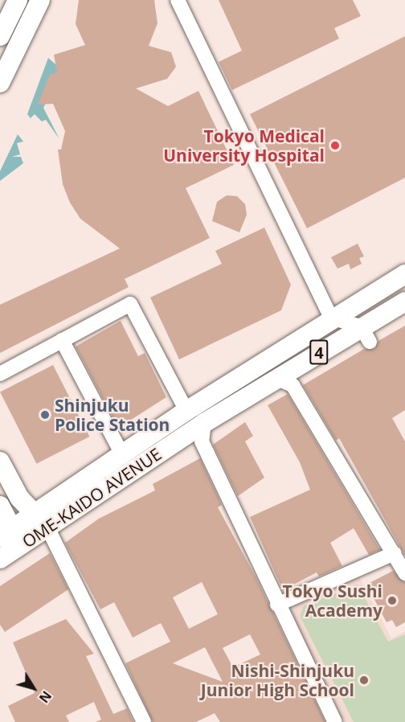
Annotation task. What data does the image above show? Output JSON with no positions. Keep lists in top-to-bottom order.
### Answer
{
  "streets": {
    "main road": ["4", "OME-KAIDO AVENUE"]
  },
  "places": [
    "Tokyo Medical University Hospital",
    "Shinjuku Police Station",
    "Tokyo Sushi Academy",
    "Nishi-Shinjuku Junior High School"
  ],
  "north": "bottom right"
}
